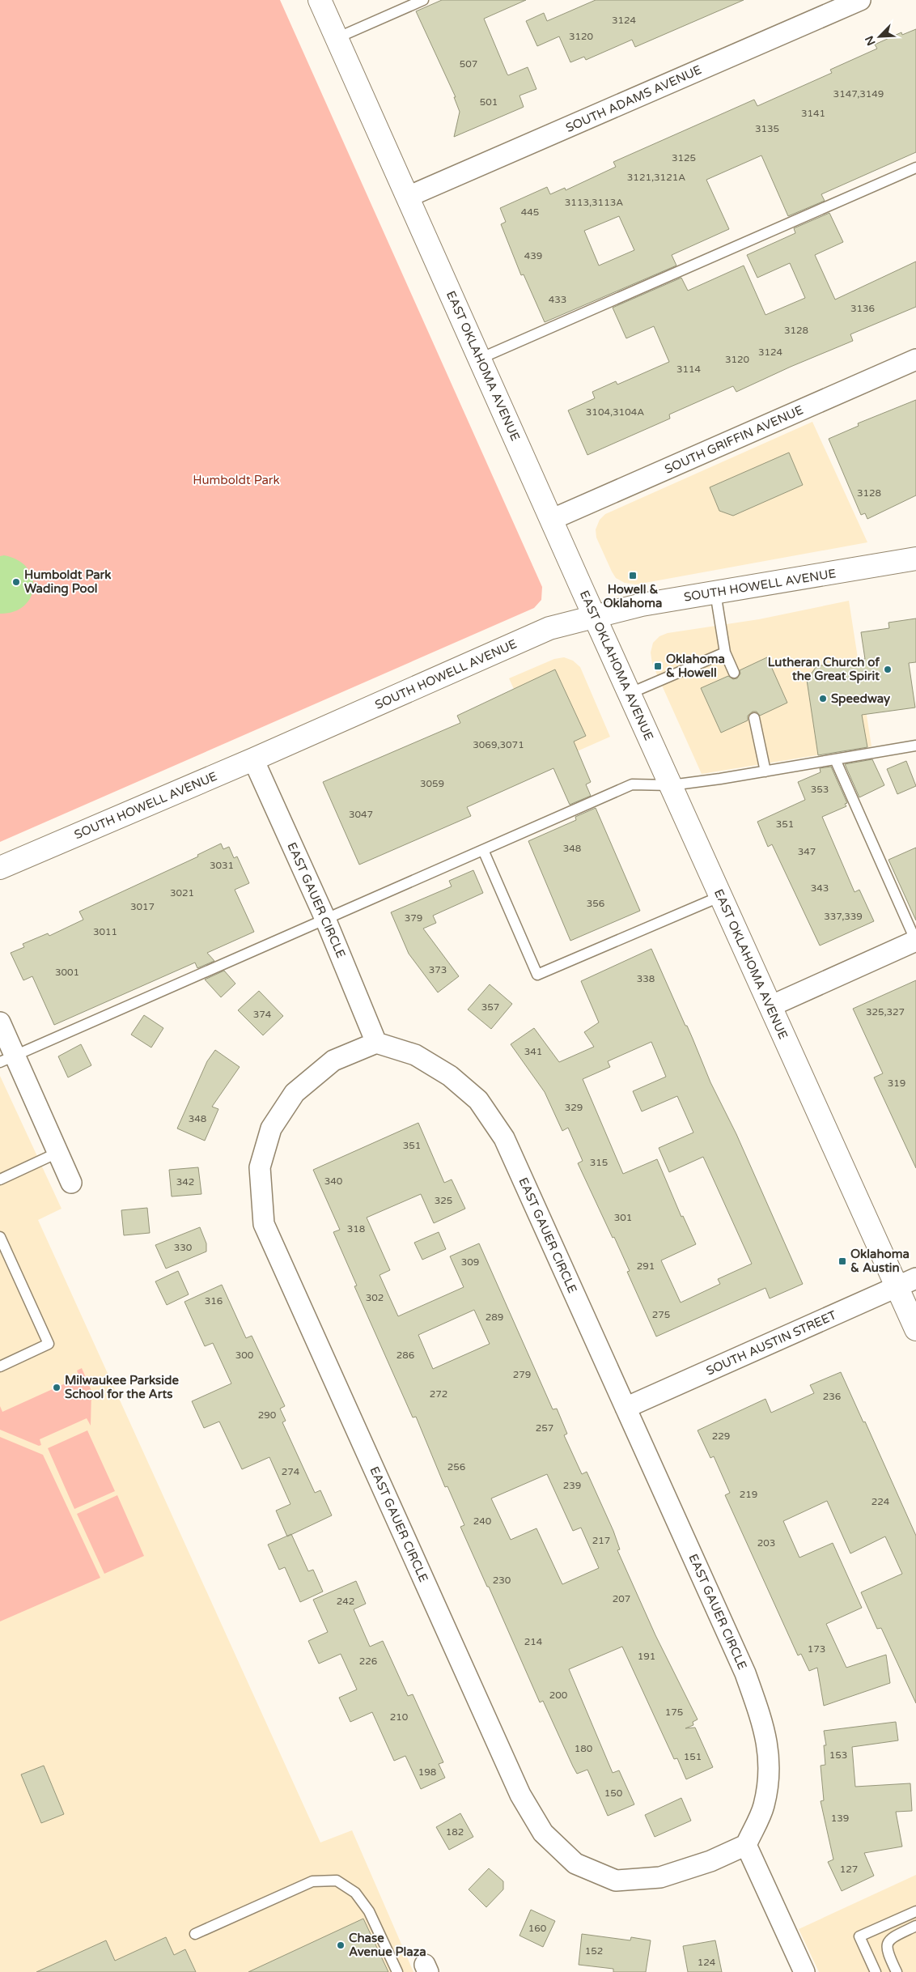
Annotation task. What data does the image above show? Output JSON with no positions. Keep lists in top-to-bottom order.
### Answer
{
  "streets": {
    "main road": ["EAST OKLAHOMA AVENUE", "SOUTH HOWELL AVENUE"],
    "street": [
      "SOUTH ADAMS AVENUE",
      "SOUTH GRIFFIN AVENUE",
      "EAST GAUER CIRCLE",
      "SOUTH AUSTIN STREET"
    ]
  },
  "crossings": [
    ["SOUTH ADAMS AVENUE", "EAST OKLAHOMA AVENUE"],
    ["EAST OKLAHOMA AVENUE", "SOUTH GRIFFIN AVENUE"],
    ["EAST OKLAHOMA AVENUE", "SOUTH HOWELL AVENUE"],
    ["EAST OKLAHOMA AVENUE", "SOUTH AUSTIN STREET"],
    ["SOUTH HOWELL AVENUE", "EAST GAUER CIRCLE"],
    ["EAST GAUER CIRCLE", "SOUTH AUSTIN STREET"]
  ],
  "parks": ["Humboldt Park"],
  "places": {
    "transit": ["Howell & Oklahoma", "Oklahoma & Howell", "Oklahoma & Austin"],
    "other": [
      "Humboldt Park Wading Pool",
      "Lutheran Church of the Great Spirit",
      "Speedway",
      "Milwaukee Parkside School for the Arts",
      "Chase Avenue Plaza"
    ]
  },
  "house_numbers": [
    "3124",
    "3120",
    "507",
    "3147,3149",
    "501",
    "3141",
    "3135",
    "3125",
    "3121,3121A",
    "3113,3113A",
    "445",
    "439",
    "433",
    "3136",
    "3128",
    "3124",
    "3120",
    "3114",
    "3104,3104A",
    "3128",
    "3069,3071",
    "3059",
    "353",
    "3047",
    "351",
    "348",
    "347",
    "3031",
    "343",
    "3021",
    "356",
    "3017",
    "337,339",
    "379",
    "3011",
    "373",
    "3001",
    "338",
    "357",
    "325,327",
    "374",
    "341",
    "319",
    "329",
    "348",
    "351",
    "315",
    "340",
    "342",
    "325",
    "301",
    "318",
    "330",
    "309",
    "291",
    "302",
    "316",
    "275",
    "289",
    "300",
    "286",
    "279",
    "272",
    "236",
    "290",
    "257",
    "229",
    "256",
    "274",
    "239",
    "219",
    "224",
    "240",
    "217",
    "203",
    "230",
    "207",
    "242",
    "214",
    "173",
    "191",
    "226",
    "200",
    "175",
    "210",
    "180",
    "153",
    "151",
    "198",
    "150",
    "139",
    "182",
    "127",
    "160",
    "152",
    "124"
  ],
  "north": "bottom left"
}
